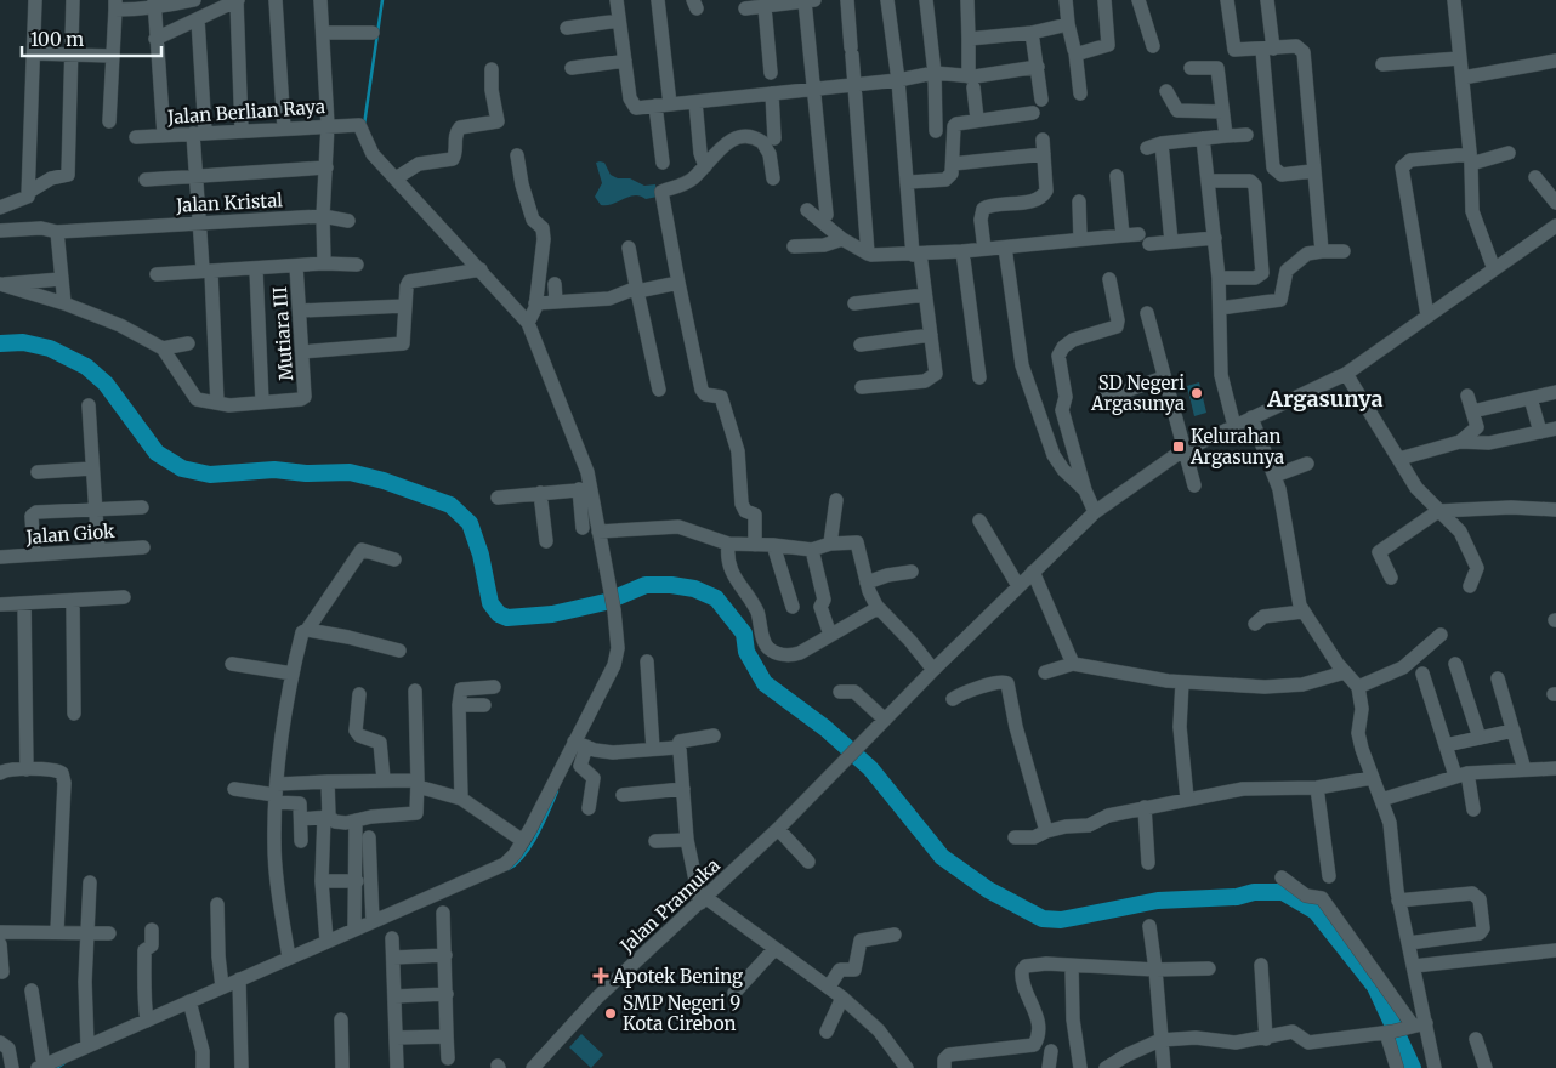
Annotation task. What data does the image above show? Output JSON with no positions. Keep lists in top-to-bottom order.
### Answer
{
  "streets": {
    "street": [
      "Jalan Berlian Raya",
      "Jalan Kristal",
      "Mutiara III",
      "Jalan Giok",
      "Jalan Pramuka"
    ]
  },
  "districts": ["Argasunya"],
  "places": {
    "other": ["SD Negeri Argasunya", "SMP Negeri 9 Kota Cirebon"],
    "transit": ["Kelurahan Argasunya"],
    "health": ["Apotek Bening"]
  },
  "scale_bar": "100 m"
}
